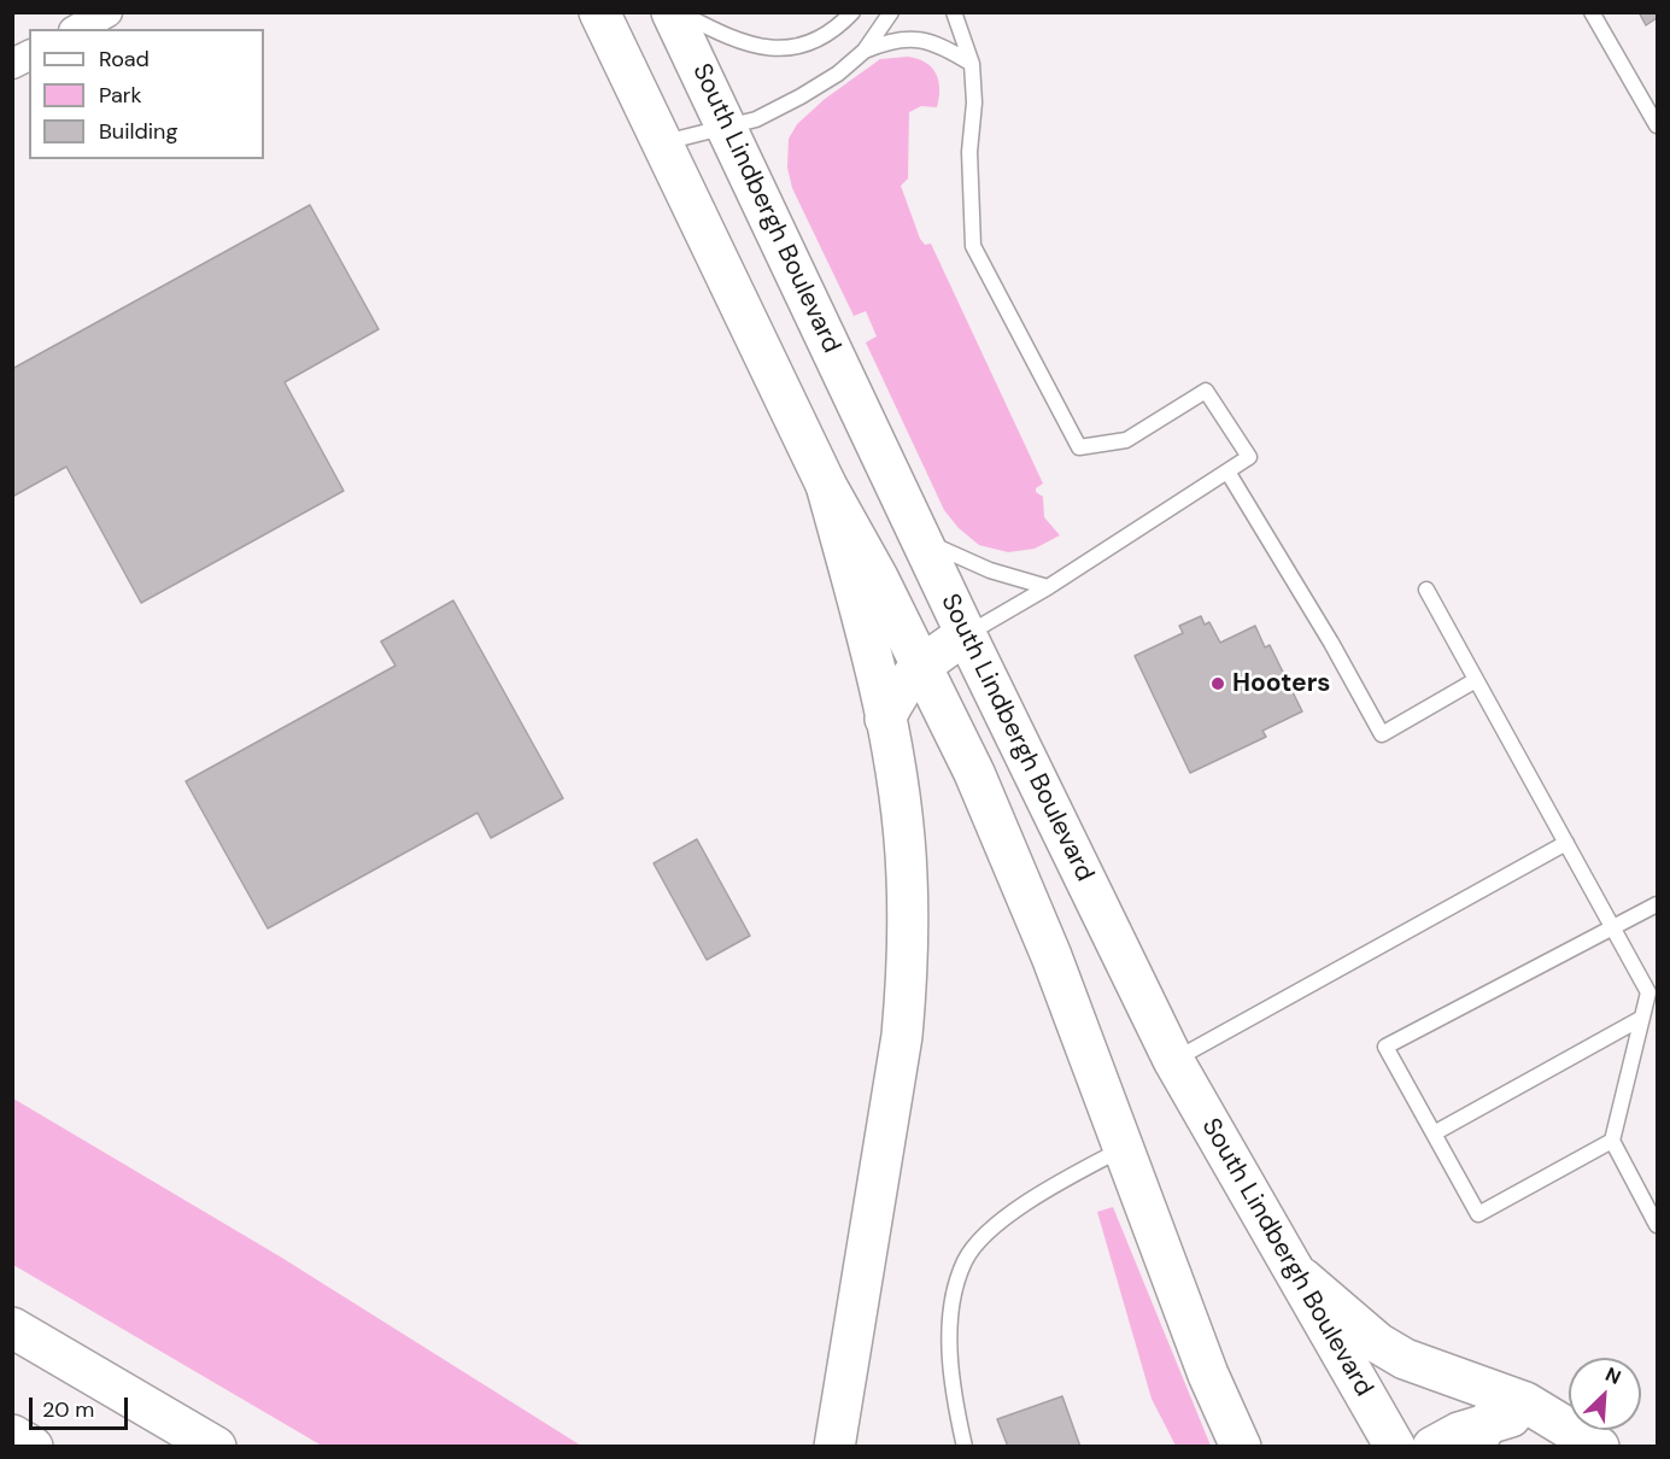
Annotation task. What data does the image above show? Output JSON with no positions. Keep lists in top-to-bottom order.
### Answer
{
  "streets": {
    "main road": ["South Lindbergh Boulevard"]
  },
  "places": ["Hooters"],
  "legend": ["Road", "Park", "Building"],
  "scale_bar": "20 m",
  "north": "top right"
}
